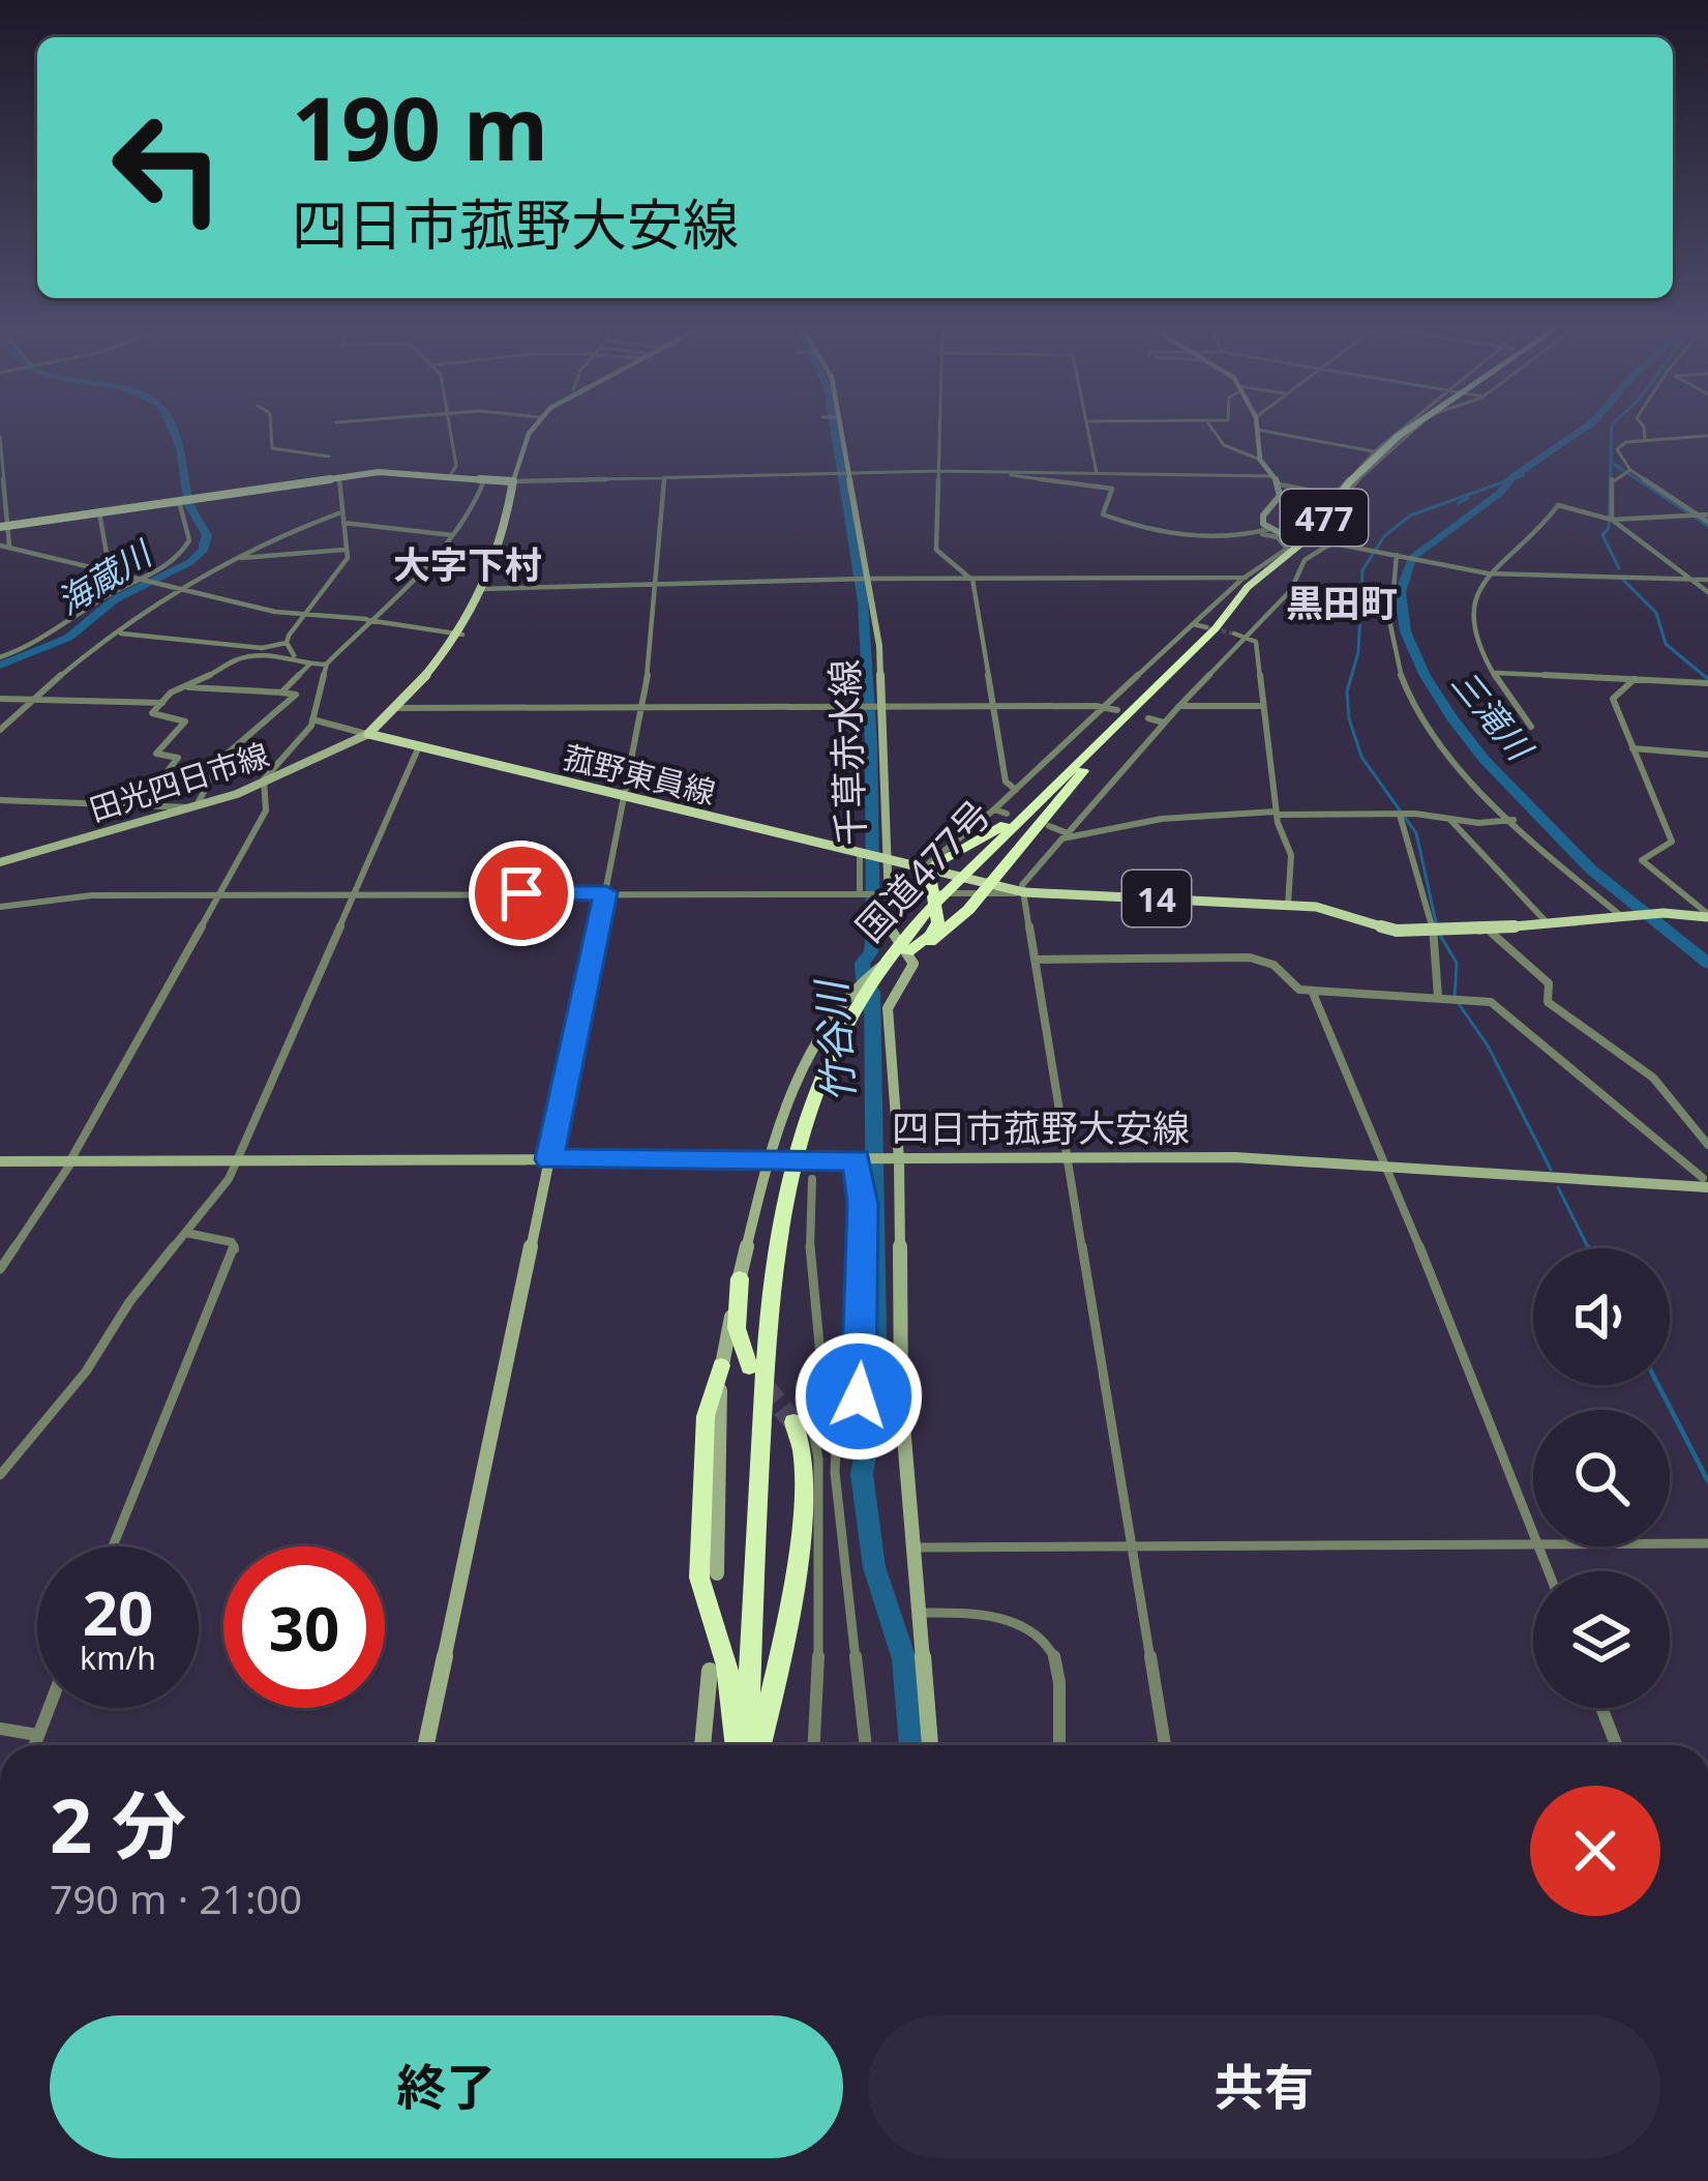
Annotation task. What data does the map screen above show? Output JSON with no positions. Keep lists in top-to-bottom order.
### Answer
{
  "streets": {
    "highway": ["477", "国道477号"],
    "main road": [
      "千草赤水線",
      "菰野東員線",
      "田光四日市線",
      "14",
      "四日市菰野大安線"
    ]
  },
  "crossings": [
    ["千草赤水線", "菰野東員線"],
    ["菰野東員線", "田光四日市線"]
  ],
  "districts": ["大字下村", "黒田町"],
  "water": ["海蔵川", "三滝川", "竹谷川"],
  "page": {
    "turn": ["190 m", "四日市菰野大安線"],
    "speed": "20 km/h",
    "limit": "30",
    "heading": ["2 分", "790 m · 21:00"],
    "buttons": ["終了", "共有"]
  }
}
